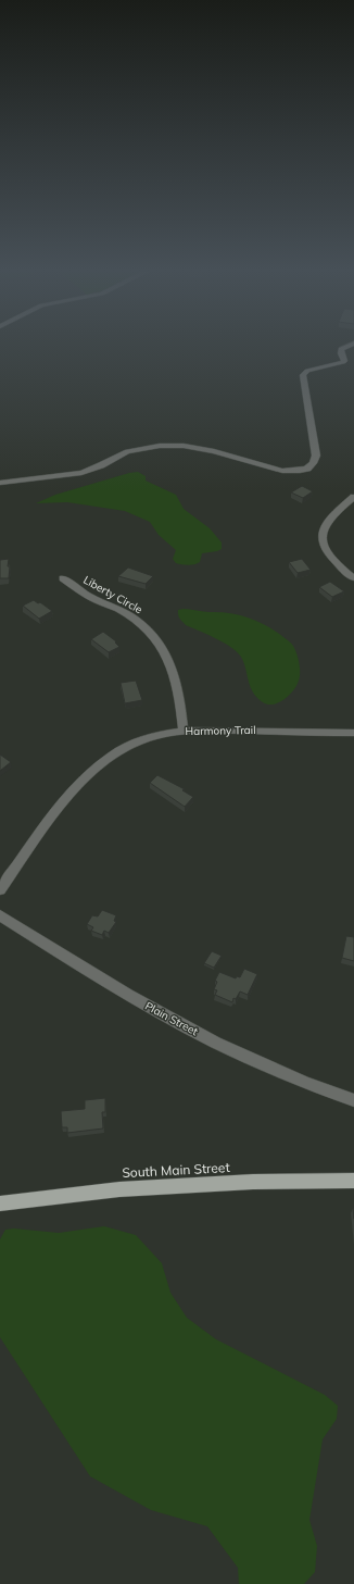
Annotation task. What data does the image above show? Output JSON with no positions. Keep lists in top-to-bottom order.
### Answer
{
  "streets": {
    "main road": ["South Main Street"],
    "street": ["Liberty Circle", "Harmony Trail", "Plain Street"]
  },
  "crossings": [
    ["Liberty Circle", "Harmony Trail"]
  ]
}
